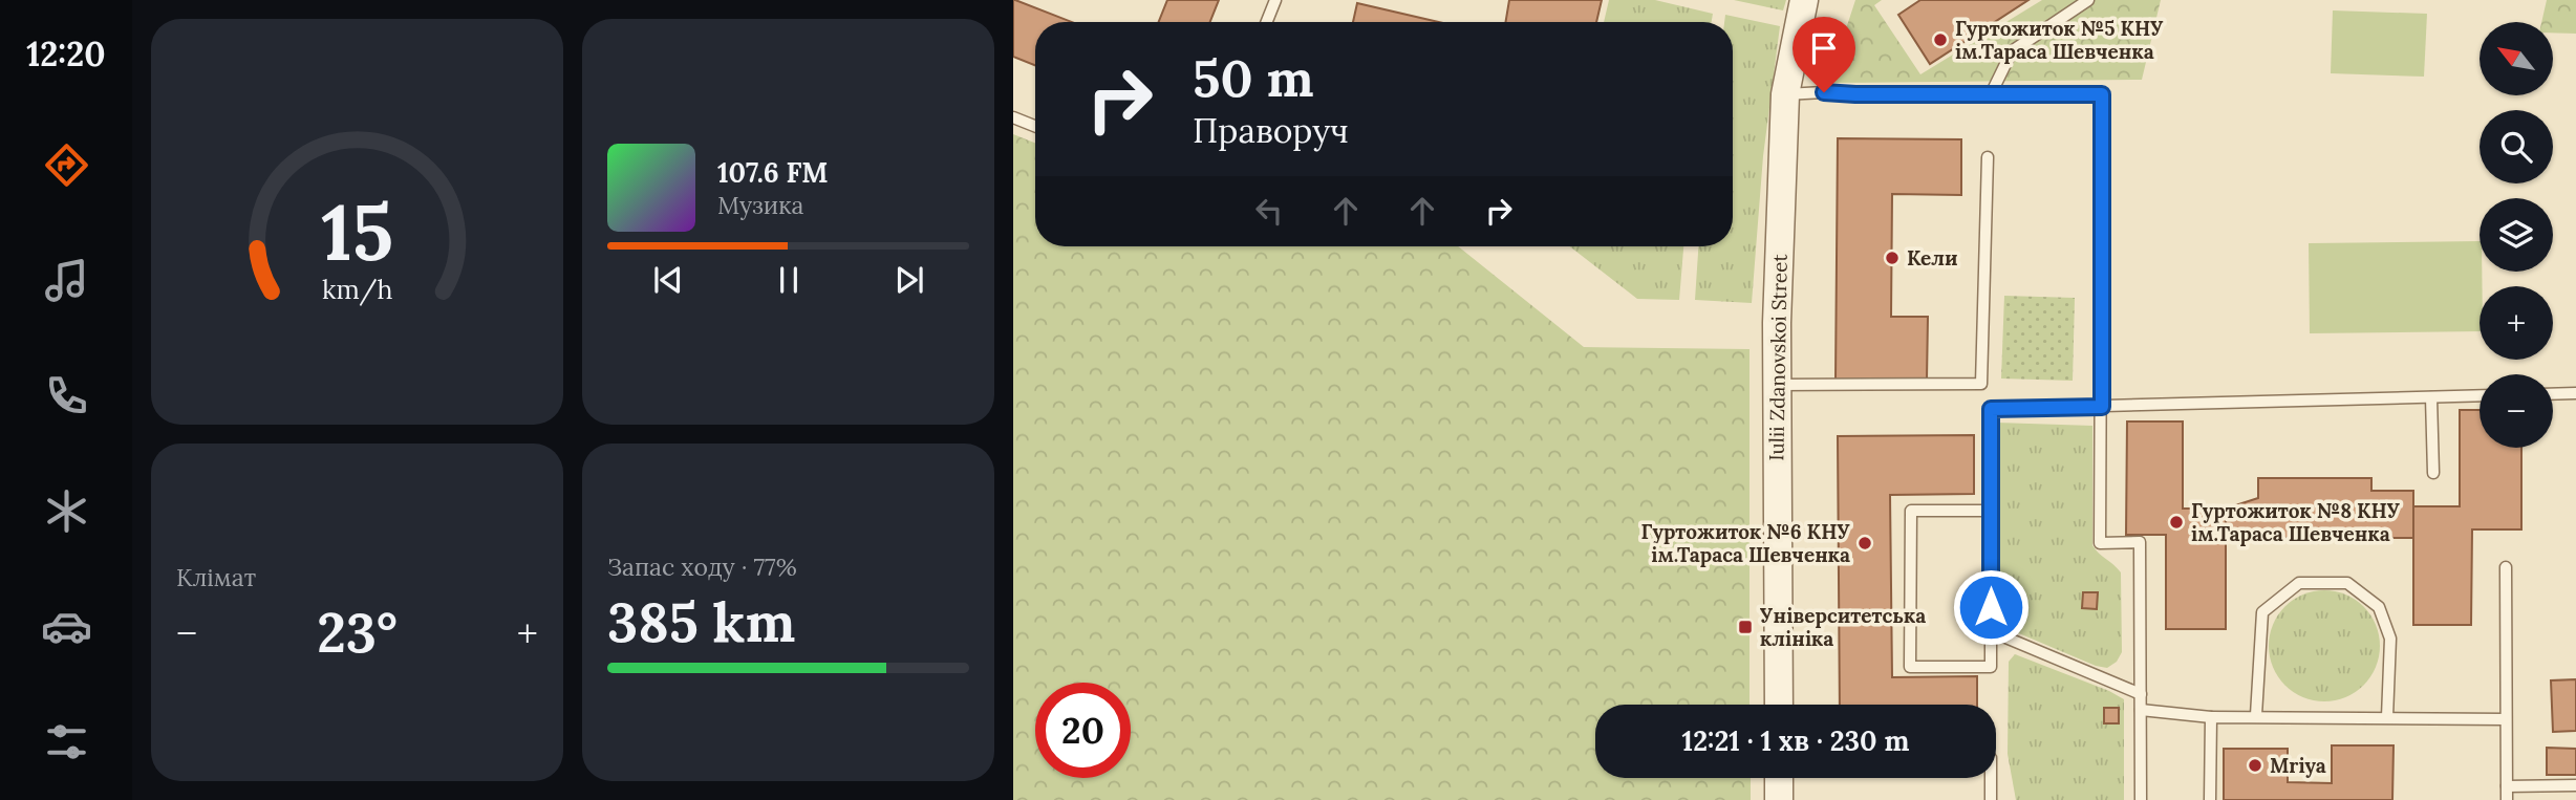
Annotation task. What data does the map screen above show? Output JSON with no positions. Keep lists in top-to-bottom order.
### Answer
{
  "streets": {
    "street": ["Iulii Zdanovskoi Street"]
  },
  "places": {
    "other": [
      "Гуртожиток №5 КНУ ім.Тараса Шевченка",
      "Кели",
      "Гуртожиток №8 КНУ ім.Тараса Шевченка",
      "Гуртожиток №6 КНУ ім.Тараса Шевченка",
      "Mriya"
    ],
    "transit": ["Університетська клініка"]
  },
  "north": "top left",
  "page": {
    "tabs": "12:20",
    "map_buttons": ["+", "−"],
    "turn": ["50 m", "Праворуч"],
    "song": ["107.6 FM", "Музика"],
    "tile": [
      "Клімат",
      ["Запас ходу · 77%", "385 km"]
    ],
    "heat": ["−", "23°", "+"],
    "limit": "20",
    "trip": "12:21 · 1 хв · 230 m",
    "gauge": ["15", "km/h"]
  }
}
